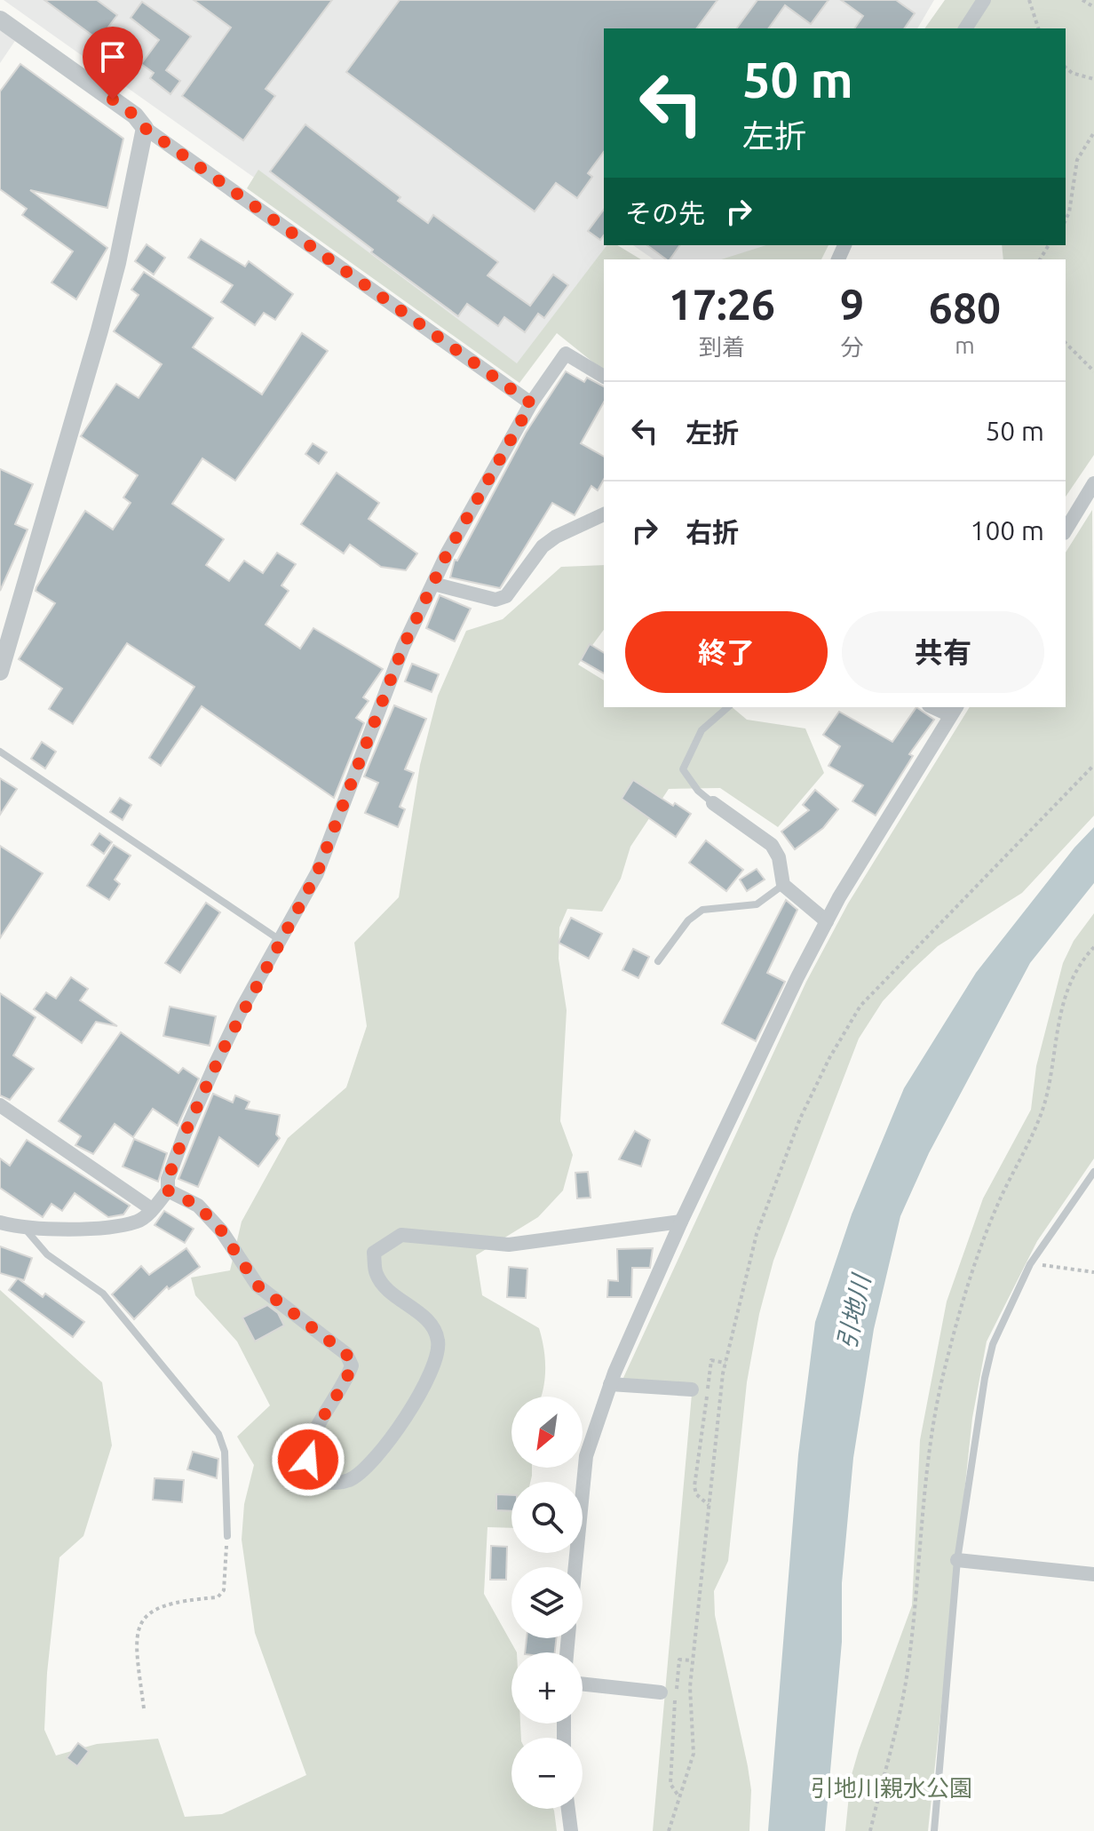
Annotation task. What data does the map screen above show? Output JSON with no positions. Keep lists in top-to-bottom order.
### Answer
{
  "water": ["引地川"],
  "parks": ["引地川親水公園"],
  "north": "bottom left",
  "page": {
    "turn": ["50 m", "左折"],
    "then": "その先",
    "eta": [
      "17:26",
      "到着",
      "9",
      "分",
      "680",
      "m"
    ],
    "list": [
      {
        "name": "左折",
        "value": "50 m"
      },
      {
        "name": "右折",
        "value": "100 m"
      }
    ],
    "buttons": ["終了", "共有"],
    "map_buttons": ["+", "−"]
  }
}
